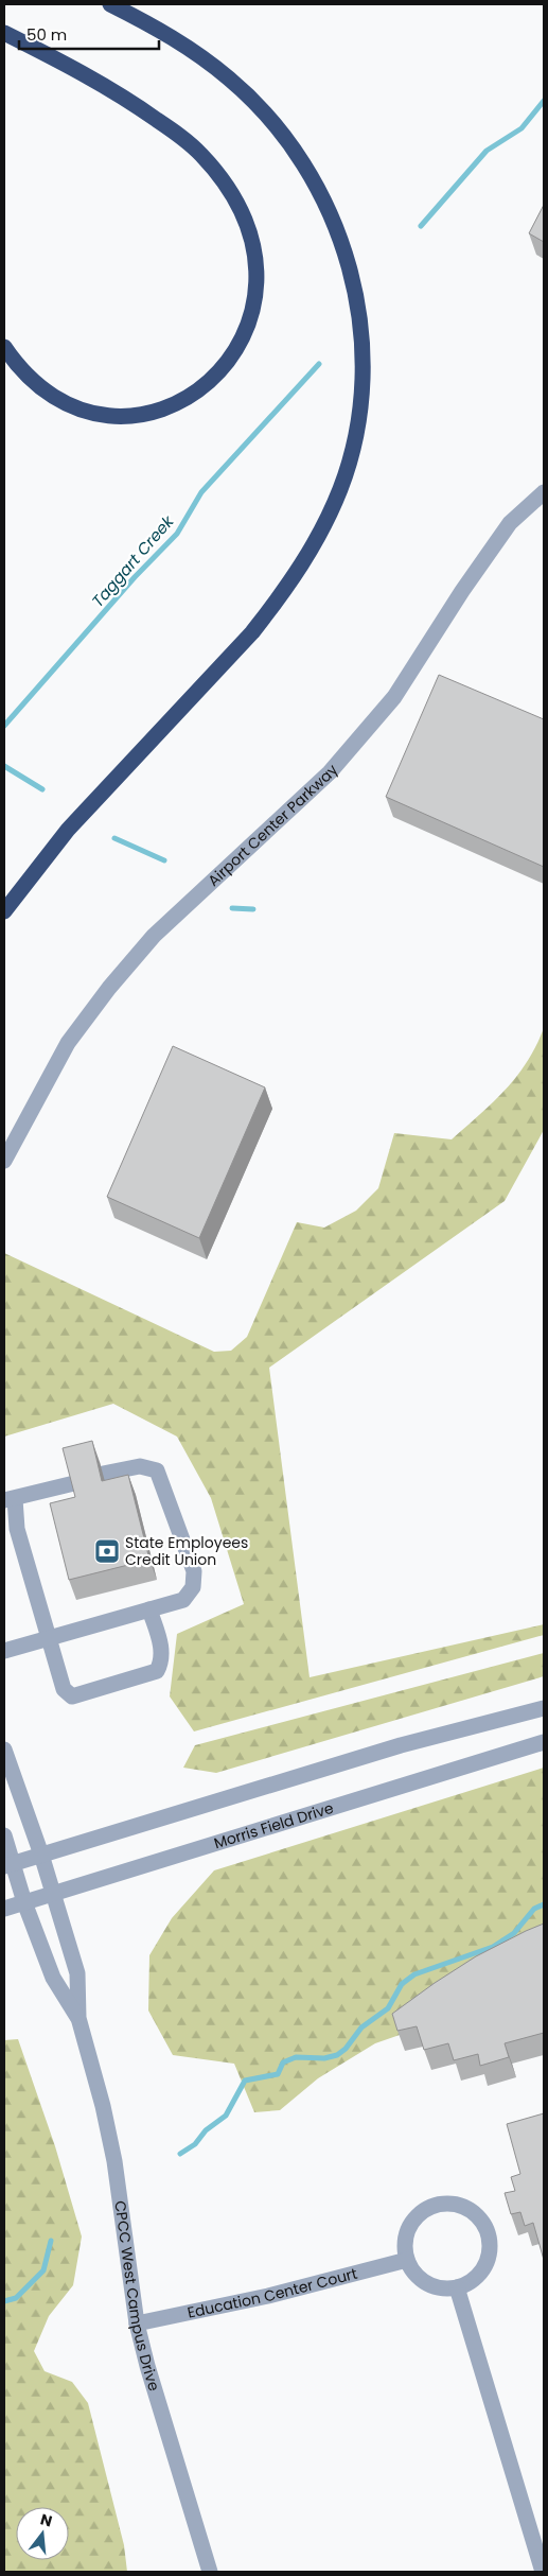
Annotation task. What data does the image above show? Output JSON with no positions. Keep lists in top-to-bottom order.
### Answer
{
  "streets": {
    "street": [
      "Airport Center Parkway",
      "Morris Field Drive",
      "Education Center Court",
      "CPCC West Campus Drive"
    ]
  },
  "crossings": [
    ["Morris Field Drive", "CPCC West Campus Drive"],
    ["Education Center Court", "CPCC West Campus Drive"]
  ],
  "water": ["Taggart Creek"],
  "places": {
    "bank": ["State Employees Credit Union"]
  },
  "scale_bar": "50 m",
  "north": "top"
}
